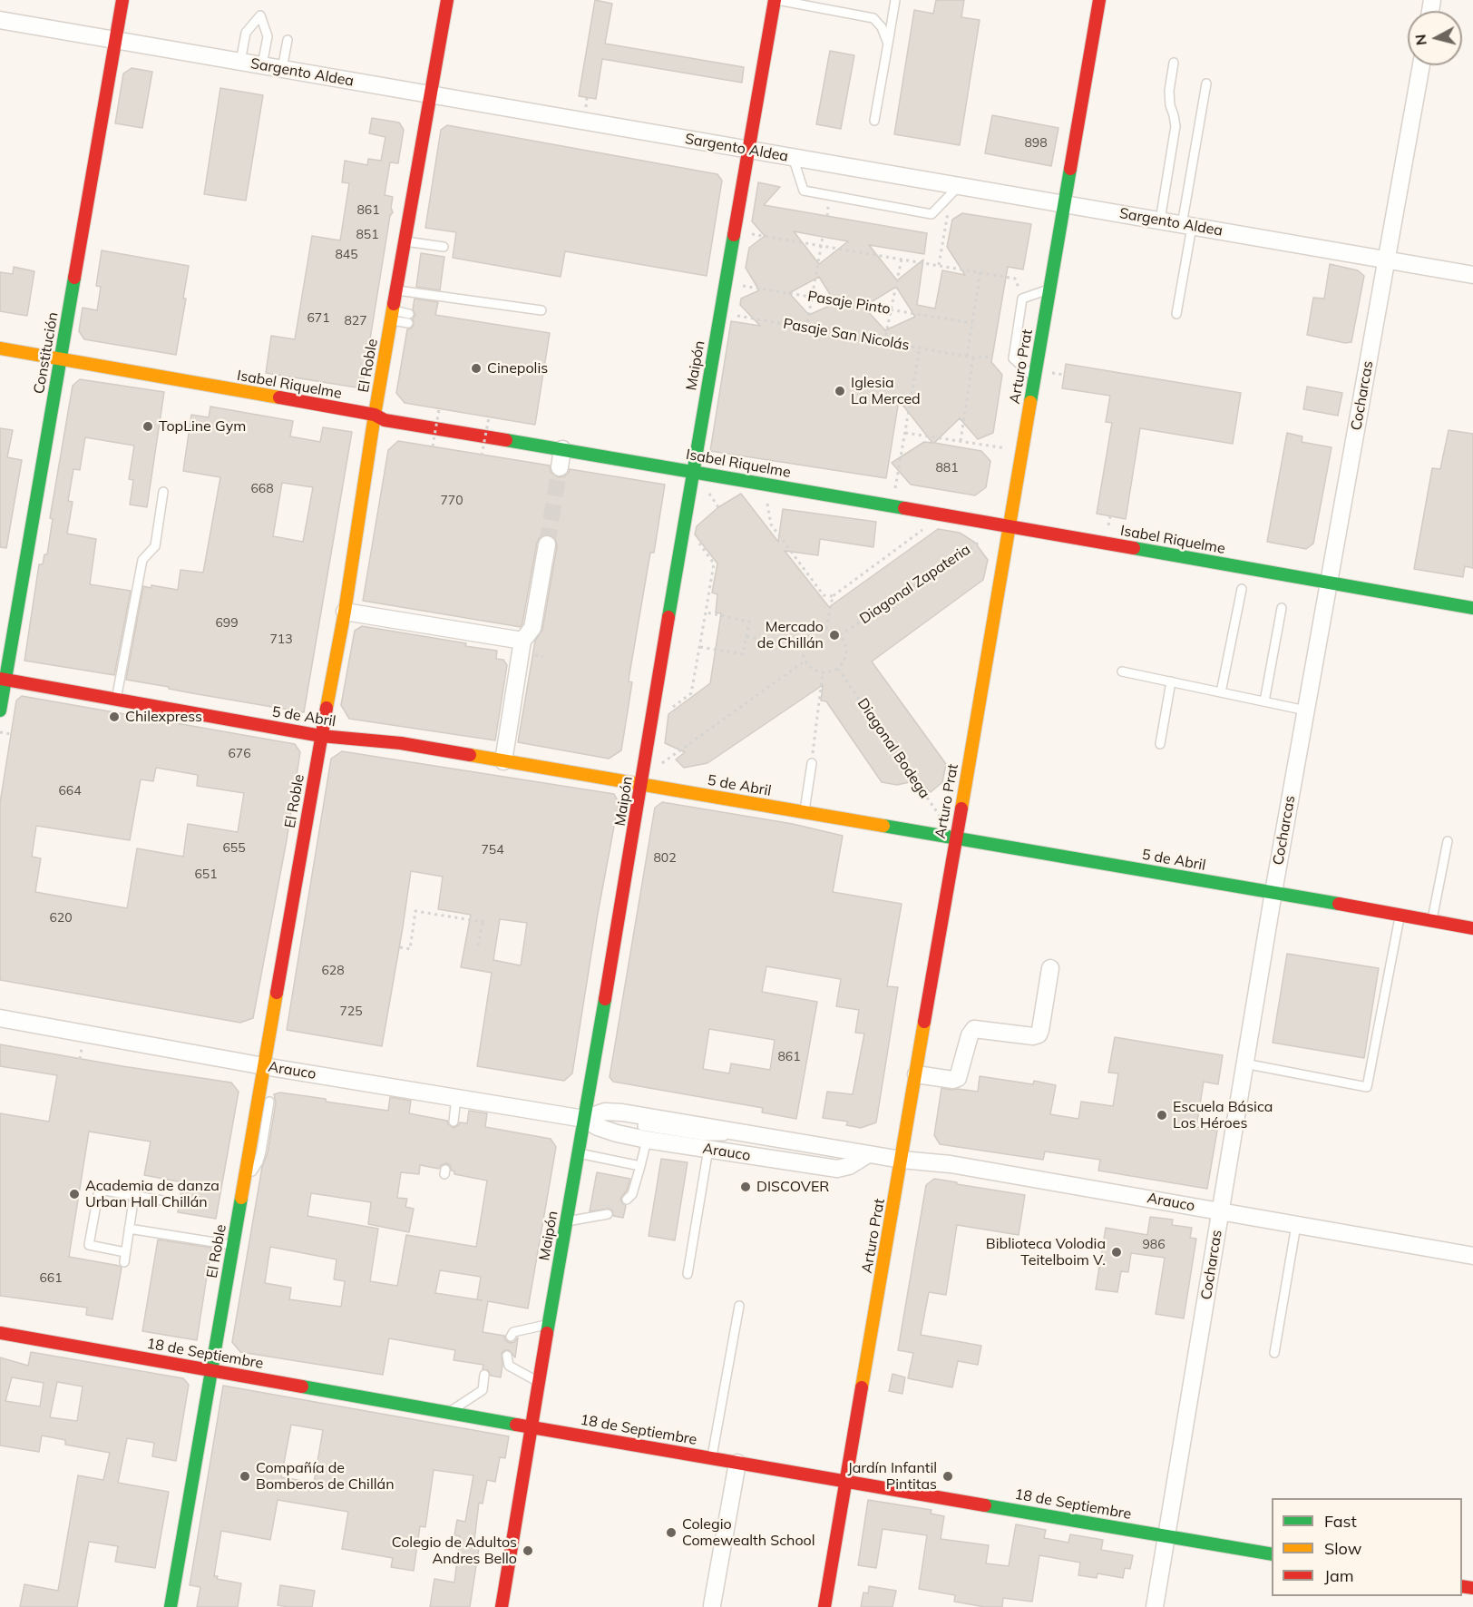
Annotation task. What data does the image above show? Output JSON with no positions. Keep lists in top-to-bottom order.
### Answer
{
  "streets": {
    "street": [
      "Sargento Aldea",
      "Constitución",
      "El Roble",
      "Maipón",
      "Arturo Prat",
      "Isabel Riquelme",
      "Cocharcas",
      "5 de Abril",
      "Arauco",
      "18 de Septiembre"
    ],
    "path": [
      "Pasaje Pinto",
      "Pasaje San Nicolás",
      "Diagonal Zapateria",
      "Diagonal Bodega"
    ]
  },
  "crossings": [
    ["Sargento Aldea", "Constitución"],
    ["Sargento Aldea", "El Roble"],
    ["Sargento Aldea", "Maipón"],
    ["Sargento Aldea", "Arturo Prat"],
    ["Sargento Aldea", "Cocharcas"],
    ["Pasaje Pinto", "Maipón"],
    ["Pasaje San Nicolás", "Maipón"],
    ["Constitución", "Isabel Riquelme"],
    ["Constitución", "5 de Abril"],
    ["El Roble", "Isabel Riquelme"],
    ["El Roble", "5 de Abril"],
    ["El Roble", "Arauco"],
    ["El Roble", "18 de Septiembre"],
    ["Maipón", "Isabel Riquelme"],
    ["Maipón", "5 de Abril"],
    ["Maipón", "Arauco"],
    ["Maipón", "18 de Septiembre"],
    ["Arturo Prat", "Isabel Riquelme"],
    ["Arturo Prat", "5 de Abril"],
    ["Arturo Prat", "Arauco"],
    ["Arturo Prat", "18 de Septiembre"],
    ["Isabel Riquelme", "Cocharcas"],
    ["Cocharcas", "5 de Abril"],
    ["Cocharcas", "Arauco"],
    ["Cocharcas", "18 de Septiembre"],
    ["Diagonal Zapateria", "Diagonal Bodega"]
  ],
  "places": [
    "Cinepolis",
    "Iglesia La Merced",
    "TopLine Gym",
    "Mercado de Chillán",
    "Chilexpress",
    "Escuela Básica Los Héroes",
    "DISCOVER",
    "Academia de danza Urban Hall Chillán",
    "Biblioteca Volodia Teitelboim V.",
    "Compañía de Bomberos de Chillán",
    "Jardín Infantil Pintitas",
    "Colegio Comewealth School",
    "Colegio de Adultos Andres Bello"
  ],
  "house_numbers": [
    "898",
    "861",
    "851",
    "845",
    "671",
    "827",
    "881",
    "668",
    "770",
    "699",
    "713",
    "676",
    "664",
    "655",
    "754",
    "802",
    "651",
    "620",
    "628",
    "725",
    "861",
    "986",
    "661"
  ],
  "legend": ["Fast", "Slow", "Jam"],
  "north": "left"
}
